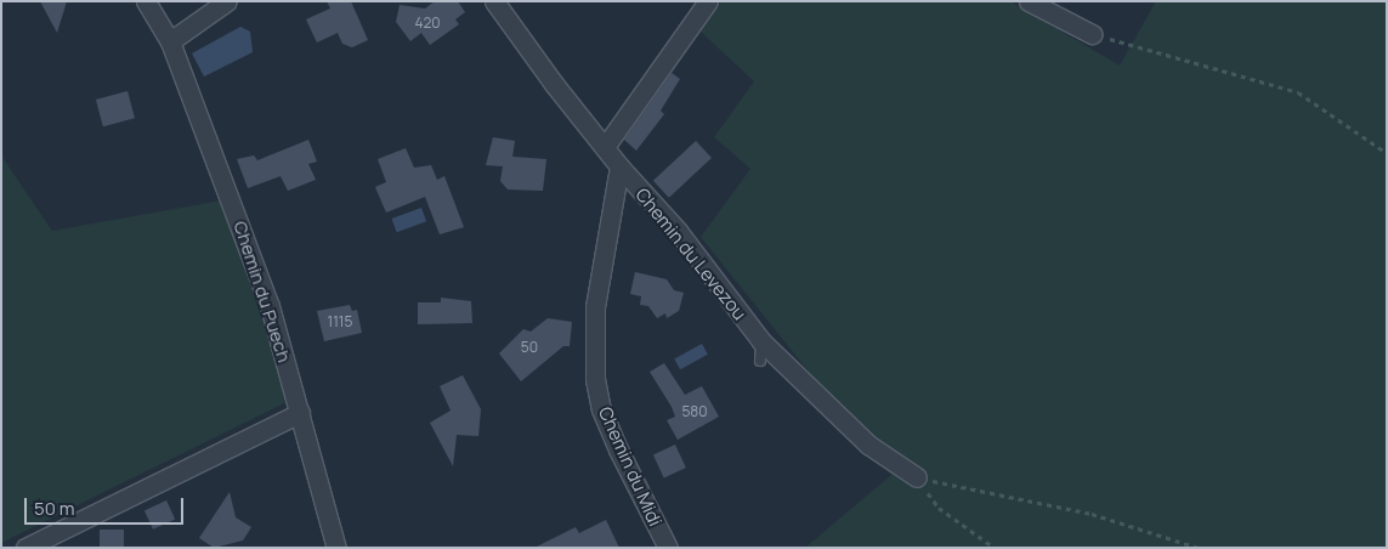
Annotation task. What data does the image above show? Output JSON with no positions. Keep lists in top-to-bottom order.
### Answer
{
  "streets": {
    "street": ["Chemin du Levezou", "Chemin du Puech", "Chemin du Midi"]
  },
  "crossings": [
    ["Chemin du Levezou", "Chemin du Midi"]
  ],
  "house_numbers": [
    "420",
    "1115",
    "50",
    "580"
  ],
  "scale_bar": "50 m"
}
